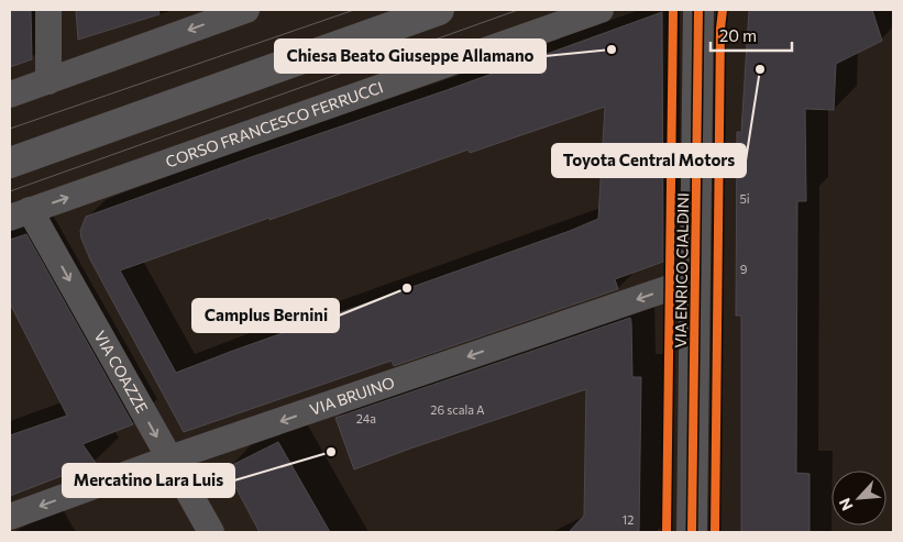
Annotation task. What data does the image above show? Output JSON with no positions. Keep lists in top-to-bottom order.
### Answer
{
  "streets": {
    "street": [
      "CORSO FRANCESCO FERRUCCI",
      "VIA ENRICO CIALDINI",
      "VIA COAZZE",
      "VIA BRUINO"
    ]
  },
  "crossings": [
    ["CORSO FRANCESCO FERRUCCI", "VIA COAZZE"],
    ["VIA ENRICO CIALDINI", "VIA BRUINO"],
    ["VIA COAZZE", "VIA BRUINO"]
  ],
  "one_way": ["VIA COAZZE", "VIA BRUINO"],
  "places": [
    "Chiesa Beato Giuseppe Allamano",
    "Toyota Central Motors",
    "Camplus Bernini",
    "Mercatino Lara Luis"
  ],
  "house_numbers": [
    "5i",
    "9",
    "26 scala A",
    "24a",
    "12"
  ],
  "scale_bar": "20 m",
  "north": "bottom left"
}
